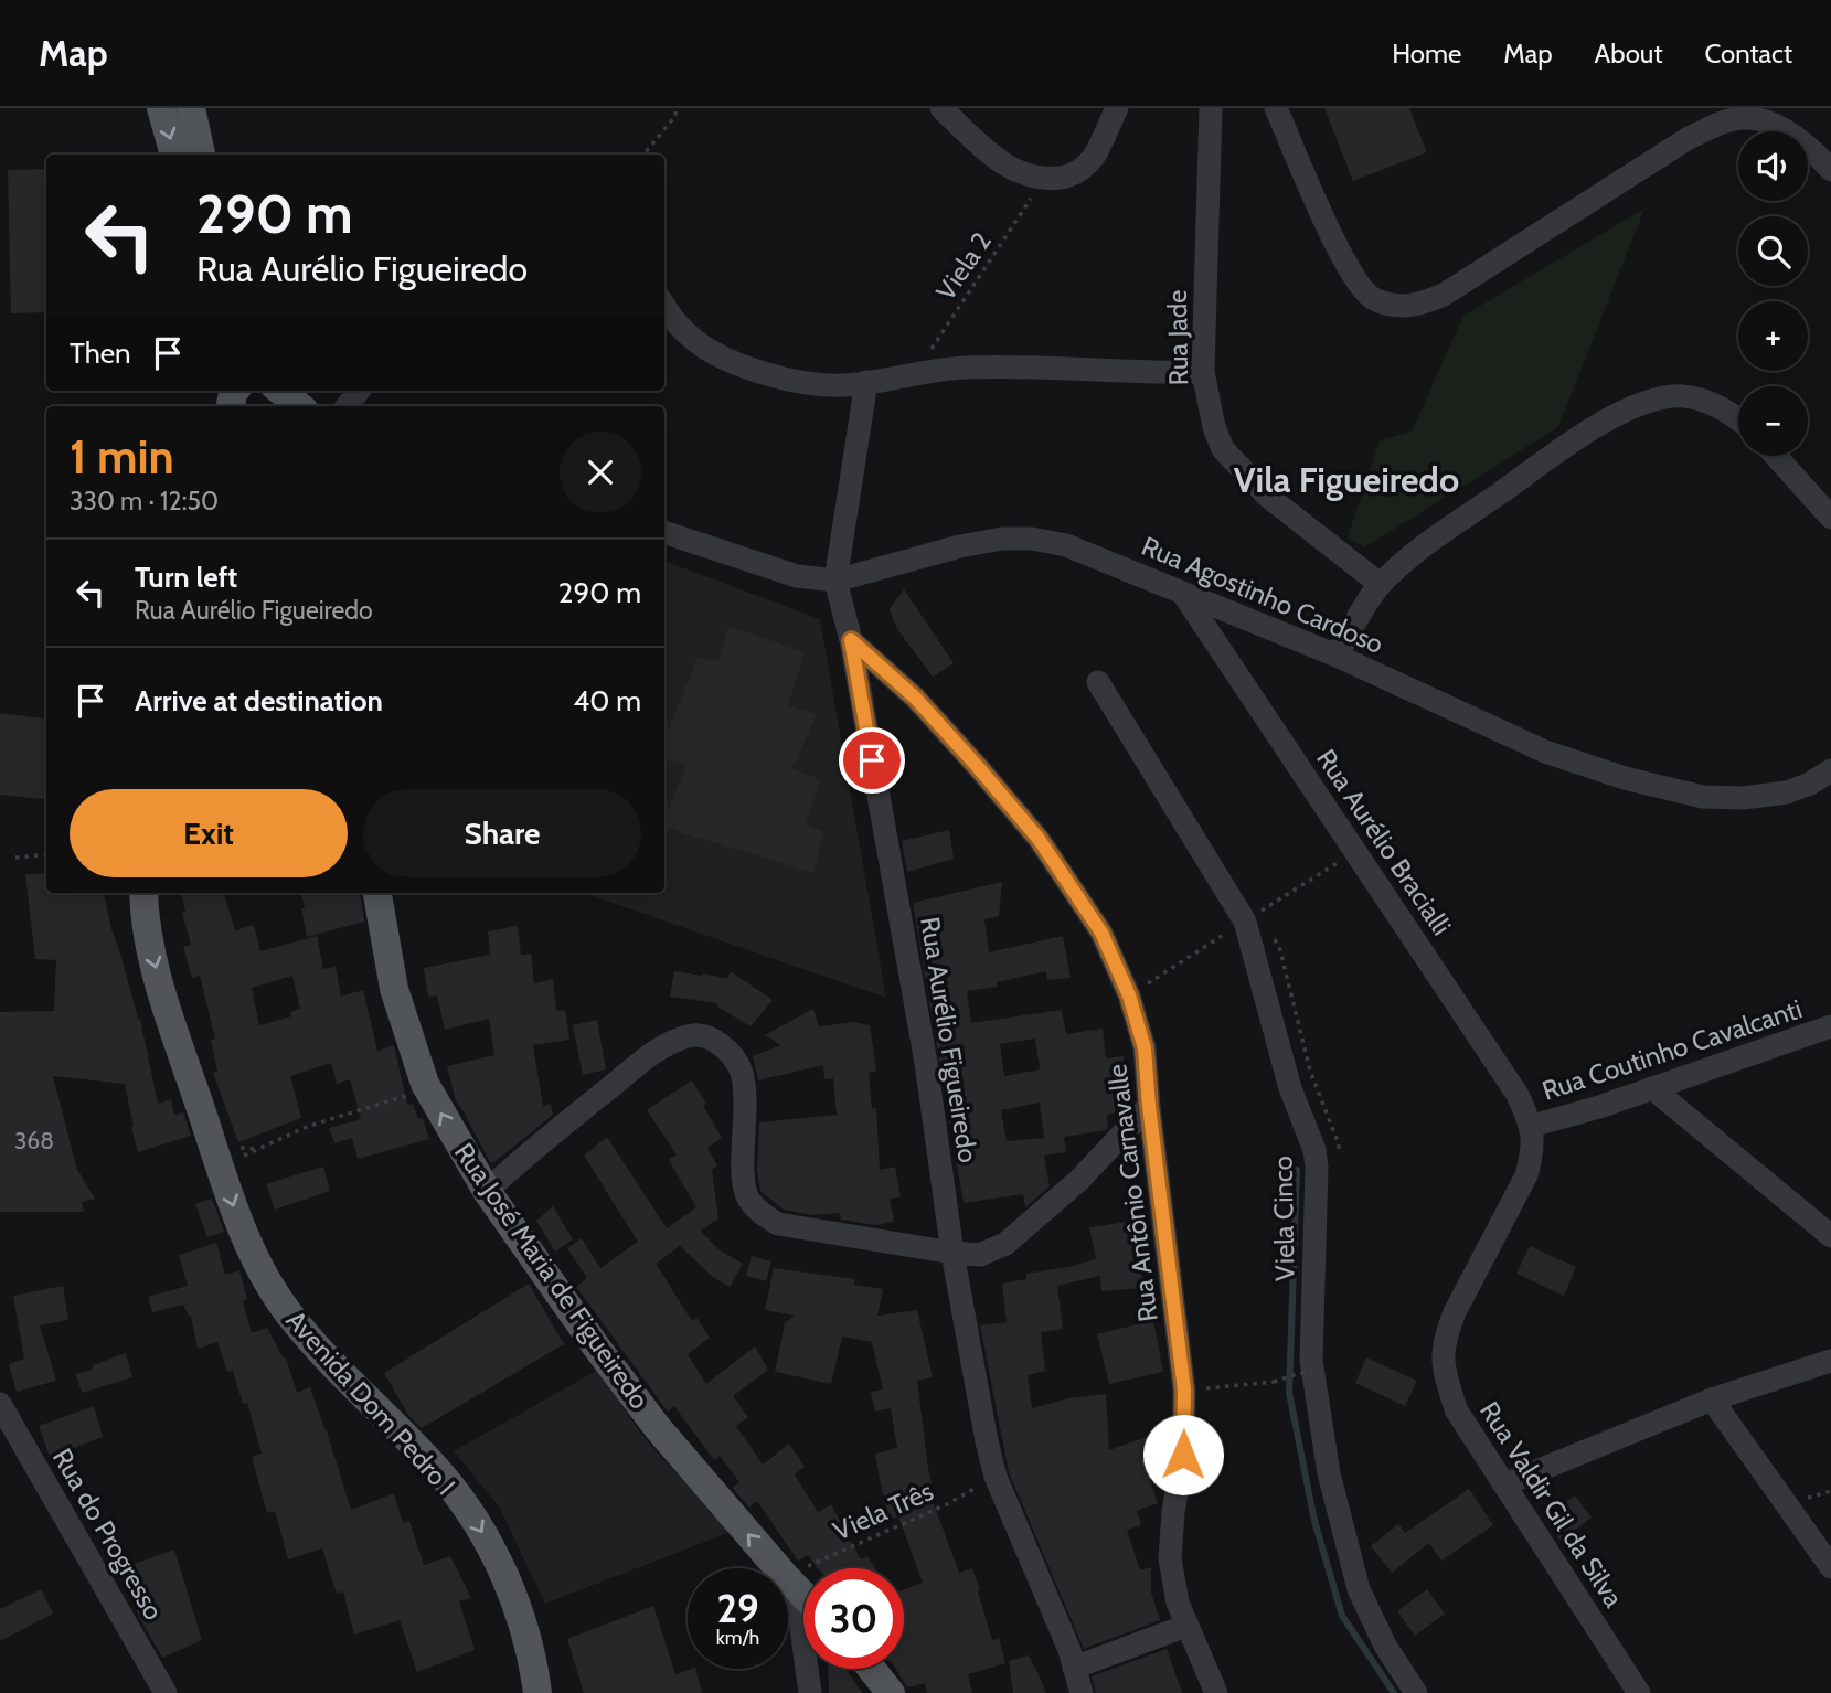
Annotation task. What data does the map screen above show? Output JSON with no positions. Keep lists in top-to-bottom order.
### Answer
{
  "streets": {
    "main road": ["Rua José Maria de Figueiredo", "Avenida Dom Pedro I"],
    "street": [
      "Rua Jade",
      "Rua Agostinho Cardoso",
      "Rua Aurélio Bracialli",
      "Rua Aurélio Figueiredo",
      "Rua Coutinho Cavalcanti",
      "Rua Antônio Carnavalle",
      "Viela Cinco",
      "Rua Valdir Gil da Silva",
      "Rua do Progresso"
    ],
    "path": ["Viela 2", "Viela Três"]
  },
  "crossings": [
    ["Rua Agostinho Cardoso", "Rua Aurélio Bracialli"],
    ["Rua Agostinho Cardoso", "Rua Aurélio Figueiredo"],
    ["Rua Aurélio Bracialli", "Rua Coutinho Cavalcanti"],
    ["Rua Aurélio Bracialli", "Rua Valdir Gil da Silva"],
    ["Rua Aurélio Figueiredo", "Rua Antônio Carnavalle"],
    ["Rua Aurélio Figueiredo", "Viela Três"],
    ["Rua Coutinho Cavalcanti", "Rua Valdir Gil da Silva"],
    ["Rua José Maria de Figueiredo", "Viela Três"]
  ],
  "one_way": ["Rua José Maria de Figueiredo", "Avenida Dom Pedro I"],
  "districts": ["Vila Figueiredo"],
  "house_numbers": ["368"],
  "page": {
    "header": "Map",
    "nav": [
      "Home",
      "Map",
      "About",
      "Contact"
    ],
    "map_buttons": ["+", "−"],
    "turn": ["290 m", "Rua Aurélio Figueiredo"],
    "then": "Then",
    "heading": ["1 min", "330 m · 12:50"],
    "list": [
      {
        "name": "Turn left",
        "note": "Rua Aurélio Figueiredo",
        "value": "290 m"
      },
      {
        "name": "Arrive at destination",
        "value": "40 m"
      }
    ],
    "buttons": ["Exit", "Share"],
    "speed": "29 km/h",
    "limit": "30"
  }
}
